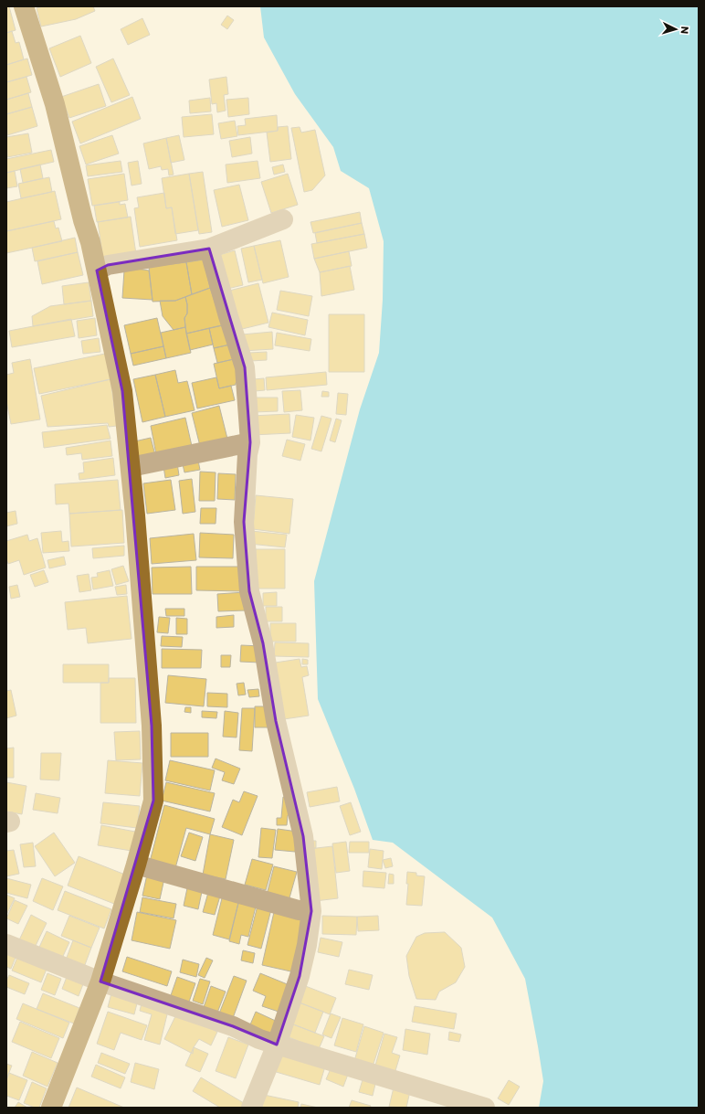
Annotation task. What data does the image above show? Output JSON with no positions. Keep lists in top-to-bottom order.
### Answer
{
  "north": "right"
}
